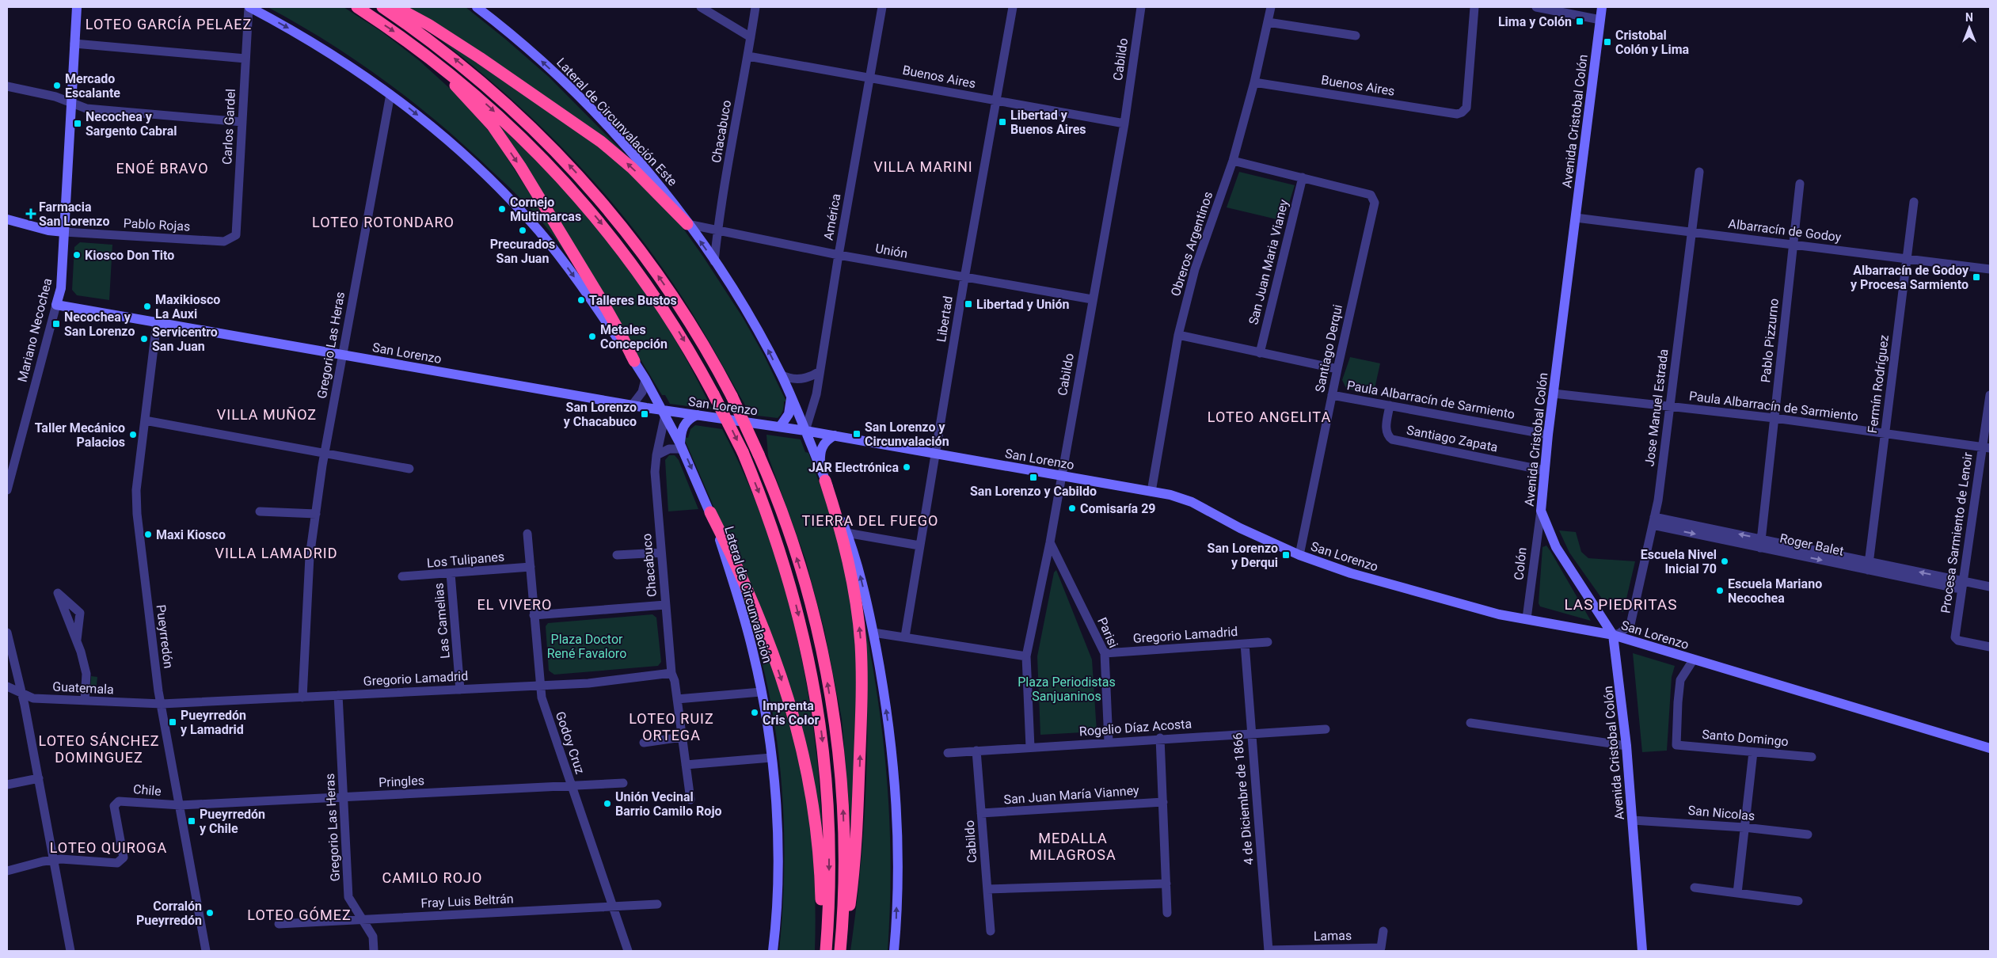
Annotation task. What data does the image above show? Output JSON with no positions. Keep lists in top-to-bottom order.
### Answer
{
  "streets": {
    "main road": [
      "Avenida Cristobal Colón",
      "Lateral de Circunvalación Este",
      "Mariano Necochea",
      "San Lorenzo",
      "Lateral de Circunvalación"
    ],
    "street": [
      "Cabildo",
      "Buenos Aires",
      "Carlos Gardel",
      "Chacabuco",
      "América",
      "Pablo Rojas",
      "Albarracín de Godoy",
      "Obreros Argentinos",
      "Unión",
      "San Juan Maria Vianey",
      "Libertad",
      "Pablo Pizzurno",
      "Gregorio Las Heras",
      "Santiago Derqui",
      "Fermín Rodríguez",
      "Paula Albarracín de Sarmiento",
      "Jose Manuel Estrada",
      "Santiago Zapata",
      "Procesa Sarmiento de Lenoir",
      "Roger Balet",
      "Los Tulipanes",
      "Colón",
      "Las Camelias",
      "Parisi",
      "Gregorio Lamadrid",
      "Pueyrredón",
      "Guatemala",
      "Rogelio Díaz Acosta",
      "Santo Domingo",
      "Godoy Cruz",
      "Pringles",
      "Chile",
      "San Juan María Vianney",
      "4 de Diciembre de 1866",
      "San Nicolas",
      "Fray Luis Beltrán",
      "Lamas"
    ]
  },
  "crossings": [
    ["Cabildo", "Buenos Aires"],
    ["Cabildo", "Unión"],
    ["Cabildo", "San Lorenzo"],
    ["Cabildo", "Parisi"],
    ["Cabildo", "Rogelio Díaz Acosta"],
    ["Cabildo", "San Juan María Vianney"],
    ["Buenos Aires", "Chacabuco"],
    ["Buenos Aires", "América"],
    ["Buenos Aires", "Obreros Argentinos"],
    ["Buenos Aires", "Libertad"],
    ["Avenida Cristobal Colón", "Albarracín de Godoy"],
    ["Avenida Cristobal Colón", "San Lorenzo"],
    ["Avenida Cristobal Colón", "Paula Albarracín de Sarmiento"],
    ["Avenida Cristobal Colón", "Jose Manuel Estrada"],
    ["Avenida Cristobal Colón", "Santiago Zapata"],
    ["Avenida Cristobal Colón", "Colón"],
    ["Avenida Cristobal Colón", "San Nicolas"],
    ["Lateral de Circunvalación Este", "Chacabuco"],
    ["Lateral de Circunvalación Este", "América"],
    ["Lateral de Circunvalación Este", "Unión"],
    ["Lateral de Circunvalación Este", "San Lorenzo"],
    ["Carlos Gardel", "Pablo Rojas"],
    ["Carlos Gardel", "Lateral de Circunvalación"],
    ["Chacabuco", "Unión"],
    ["Chacabuco", "San Lorenzo"],
    ["Chacabuco", "Lateral de Circunvalación"],
    ["Chacabuco", "Gregorio Lamadrid"],
    ["América", "Unión"],
    ["América", "San Lorenzo"],
    ["Pablo Rojas", "Mariano Necochea"],
    ["Albarracín de Godoy", "Pablo Pizzurno"],
    ["Albarracín de Godoy", "Fermín Rodríguez"],
    ["Albarracín de Godoy", "Jose Manuel Estrada"],
    ["Obreros Argentinos", "San Lorenzo"],
    ["Unión", "Libertad"],
    ["San Juan Maria Vianey", "Santiago Derqui"],
    ["Libertad", "San Lorenzo"],
    ["Mariano Necochea", "San Lorenzo"],
    ["Pablo Pizzurno", "Paula Albarracín de Sarmiento"],
    ["Pablo Pizzurno", "Roger Balet"],
    ["Gregorio Las Heras", "San Lorenzo"],
    ["Gregorio Las Heras", "Lateral de Circunvalación"],
    ["Gregorio Las Heras", "Gregorio Lamadrid"],
    ["Gregorio Las Heras", "Pringles"],
    ["Gregorio Las Heras", "Fray Luis Beltrán"],
    ["Santiago Derqui", "San Lorenzo"],
    ["Santiago Derqui", "Paula Albarracín de Sarmiento"],
    ["San Lorenzo", "Jose Manuel Estrada"],
    ["San Lorenzo", "Colón"],
    ["San Lorenzo", "Lateral de Circunvalación"],
    ["San Lorenzo", "Pueyrredón"],
    ["San Lorenzo", "Santo Domingo"],
    ["Fermín Rodríguez", "Paula Albarracín de Sarmiento"],
    ["Fermín Rodríguez", "Roger Balet"],
    ["Paula Albarracín de Sarmiento", "Jose Manuel Estrada"],
    ["Paula Albarracín de Sarmiento", "Santiago Zapata"],
    ["Paula Albarracín de Sarmiento", "Procesa Sarmiento de Lenoir"],
    ["Jose Manuel Estrada", "Roger Balet"],
    ["Procesa Sarmiento de Lenoir", "Roger Balet"],
    ["Los Tulipanes", "Las Camelias"],
    ["Los Tulipanes", "Godoy Cruz"],
    ["Las Camelias", "Gregorio Lamadrid"],
    ["Parisi", "Gregorio Lamadrid"],
    ["Parisi", "Rogelio Díaz Acosta"],
    ["Gregorio Lamadrid", "Pueyrredón"],
    ["Gregorio Lamadrid", "Guatemala"],
    ["Gregorio Lamadrid", "Godoy Cruz"],
    ["Gregorio Lamadrid", "4 de Diciembre de 1866"],
    ["Pueyrredón", "Guatemala"],
    ["Pueyrredón", "Pringles"],
    ["Pueyrredón", "Chile"],
    ["Rogelio Díaz Acosta", "4 de Diciembre de 1866"],
    ["Godoy Cruz", "Pringles"],
    ["Godoy Cruz", "Fray Luis Beltrán"],
    ["Pringles", "Chile"],
    ["4 de Diciembre de 1866", "Lamas"]
  ],
  "one_way": ["Lateral de Circunvalación Este", "Lateral de Circunvalación"],
  "districts": [
    "LOTEO GARCÍA PELAEZ",
    "VILLA MARINI",
    "ENOÉ BRAVO",
    "LOTEO ROTONDARO",
    "VILLA MUÑOZ",
    "LOTEO ANGELITA",
    "TIERRA DEL FUEGO",
    "VILLA LAMADRID",
    "EL VIVERO",
    "LAS PIEDRITAS",
    "LOTEO RUIZ ORTEGA",
    "LOTEO SÁNCHEZ DOMINGUEZ",
    "MEDALLA MILAGROSA",
    "LOTEO QUIROGA",
    "CAMILO ROJO",
    "LOTEO GÓMEZ"
  ],
  "parks": ["Plaza Doctor René Favaloro", "Plaza Periodistas Sanjuaninos"],
  "places": {
    "transit": [
      "Lima y Colón",
      "Cristobal Colón y Lima",
      "Libertad y Buenos Aires",
      "Necochea y Sargento Cabral",
      "Albarracín de Godoy y Procesa Sarmiento",
      "Libertad y Unión",
      "Necochea y San Lorenzo",
      "San Lorenzo y Chacabuco",
      "San Lorenzo y Circunvalación",
      "San Lorenzo y Cabildo",
      "San Lorenzo y Derqui",
      "Pueyrredón y Lamadrid",
      "Pueyrredón y Chile"
    ],
    "other": [
      "Mercado Escalante",
      "Cornejo Multimarcas",
      "Precurados San Juan",
      "Kiosco Don Tito",
      "Talleres Bustos",
      "Maxikiosco La Auxi",
      "Metales Concepción",
      "Servicentro San Juan",
      "Taller Mecánico Palacios",
      "JAR Electrónica",
      "Comisaría 29",
      "Maxi Kiosco",
      "Escuela Nivel Inicial 70",
      "Escuela Mariano Necochea",
      "Imprenta Cris Color",
      "Unión Vecinal Barrio Camilo Rojo",
      "Corralón Pueyrredón"
    ],
    "health": ["Farmacia San Lorenzo"]
  },
  "north": "top"
}
